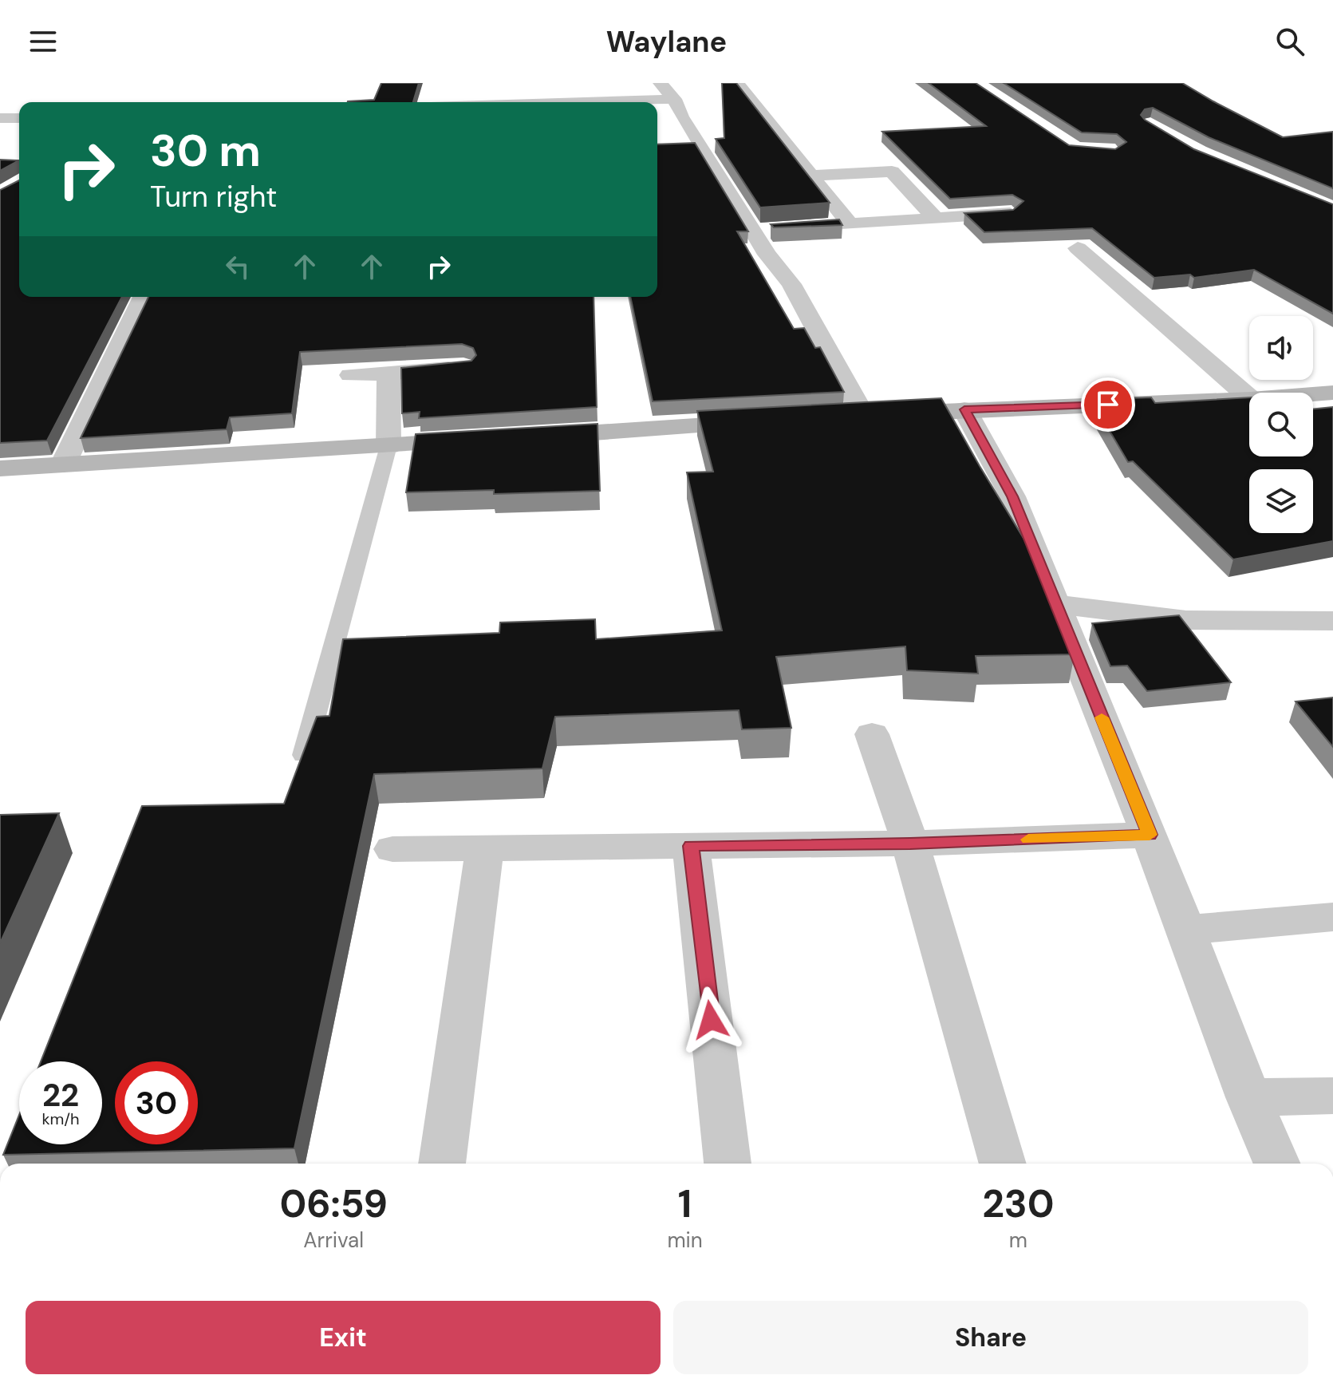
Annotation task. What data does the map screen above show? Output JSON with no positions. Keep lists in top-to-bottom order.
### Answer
{
  "page": {
    "header": "Waylane",
    "turn": ["30 m", "Turn right"],
    "speed": "22 km/h",
    "limit": "30",
    "eta": [
      "06:59",
      "Arrival",
      "1",
      "min",
      "230",
      "m"
    ],
    "buttons": ["Exit", "Share"]
  }
}
